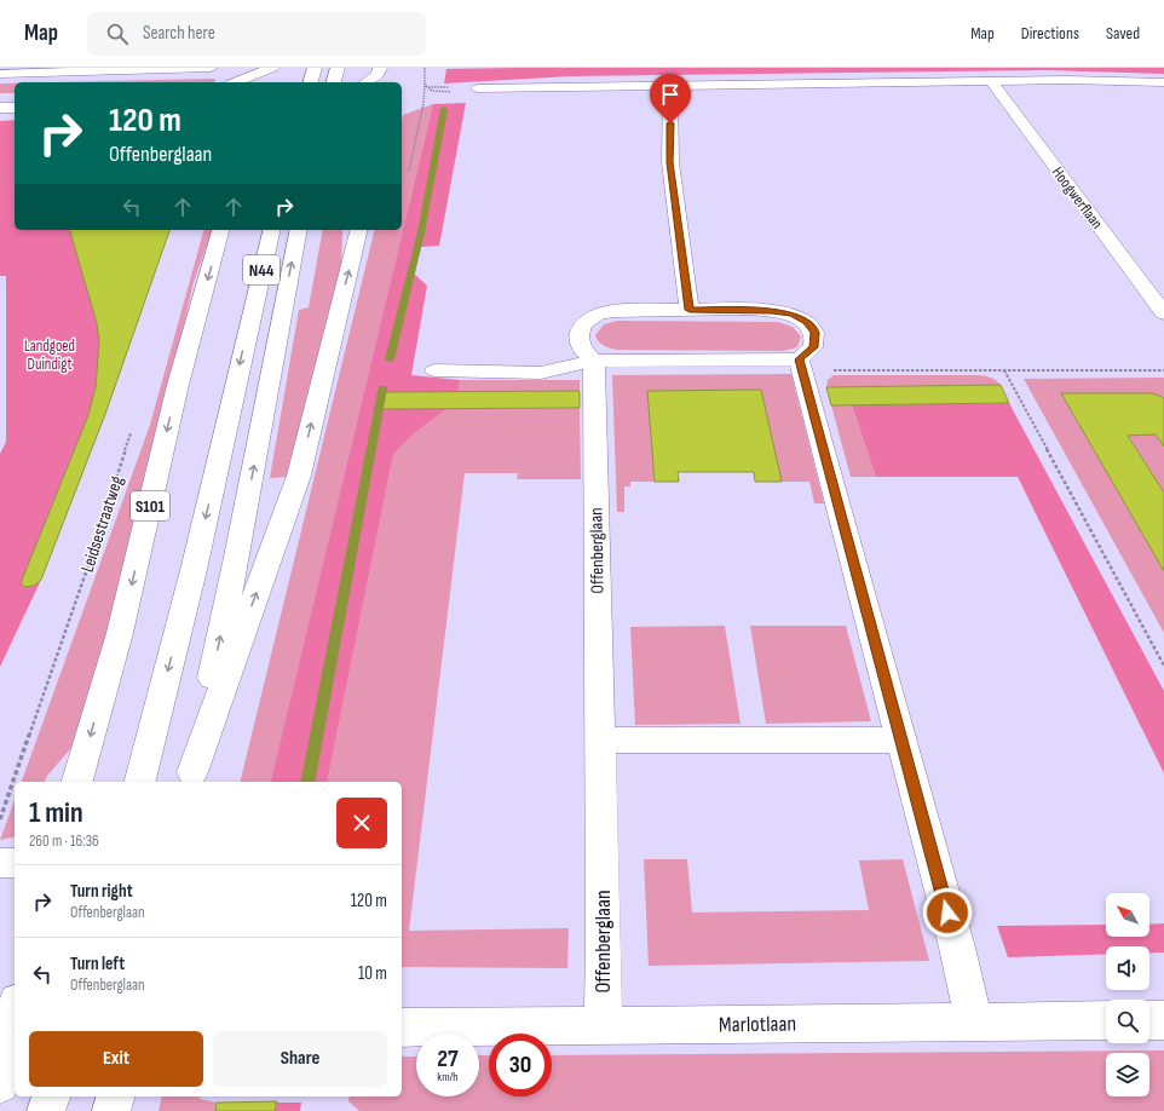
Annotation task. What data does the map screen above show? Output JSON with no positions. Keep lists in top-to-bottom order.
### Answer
{
  "streets": {
    "street": [
      "Hoogwerflaan",
      "N44",
      "S101",
      "Offenberglaan",
      "Marlotlaan"
    ],
    "path": ["Leidsestraatweg"]
  },
  "crossings": [
    ["Offenberglaan", "Marlotlaan"]
  ],
  "parks": ["Landgoed Duindigt"],
  "north": "top left",
  "page": {
    "header": "Map",
    "search": "Search here",
    "nav": ["Map", "Directions", "Saved"],
    "turn": ["120 m", "Offenberglaan"],
    "heading": ["1 min", "260 m · 16:36"],
    "list": [
      {
        "name": "Turn right",
        "note": "Offenberglaan",
        "value": "120 m"
      },
      {
        "name": "Turn left",
        "note": "Offenberglaan",
        "value": "10 m"
      }
    ],
    "buttons": ["Exit", "Share"],
    "speed": "27 km/h",
    "limit": "30"
  }
}
